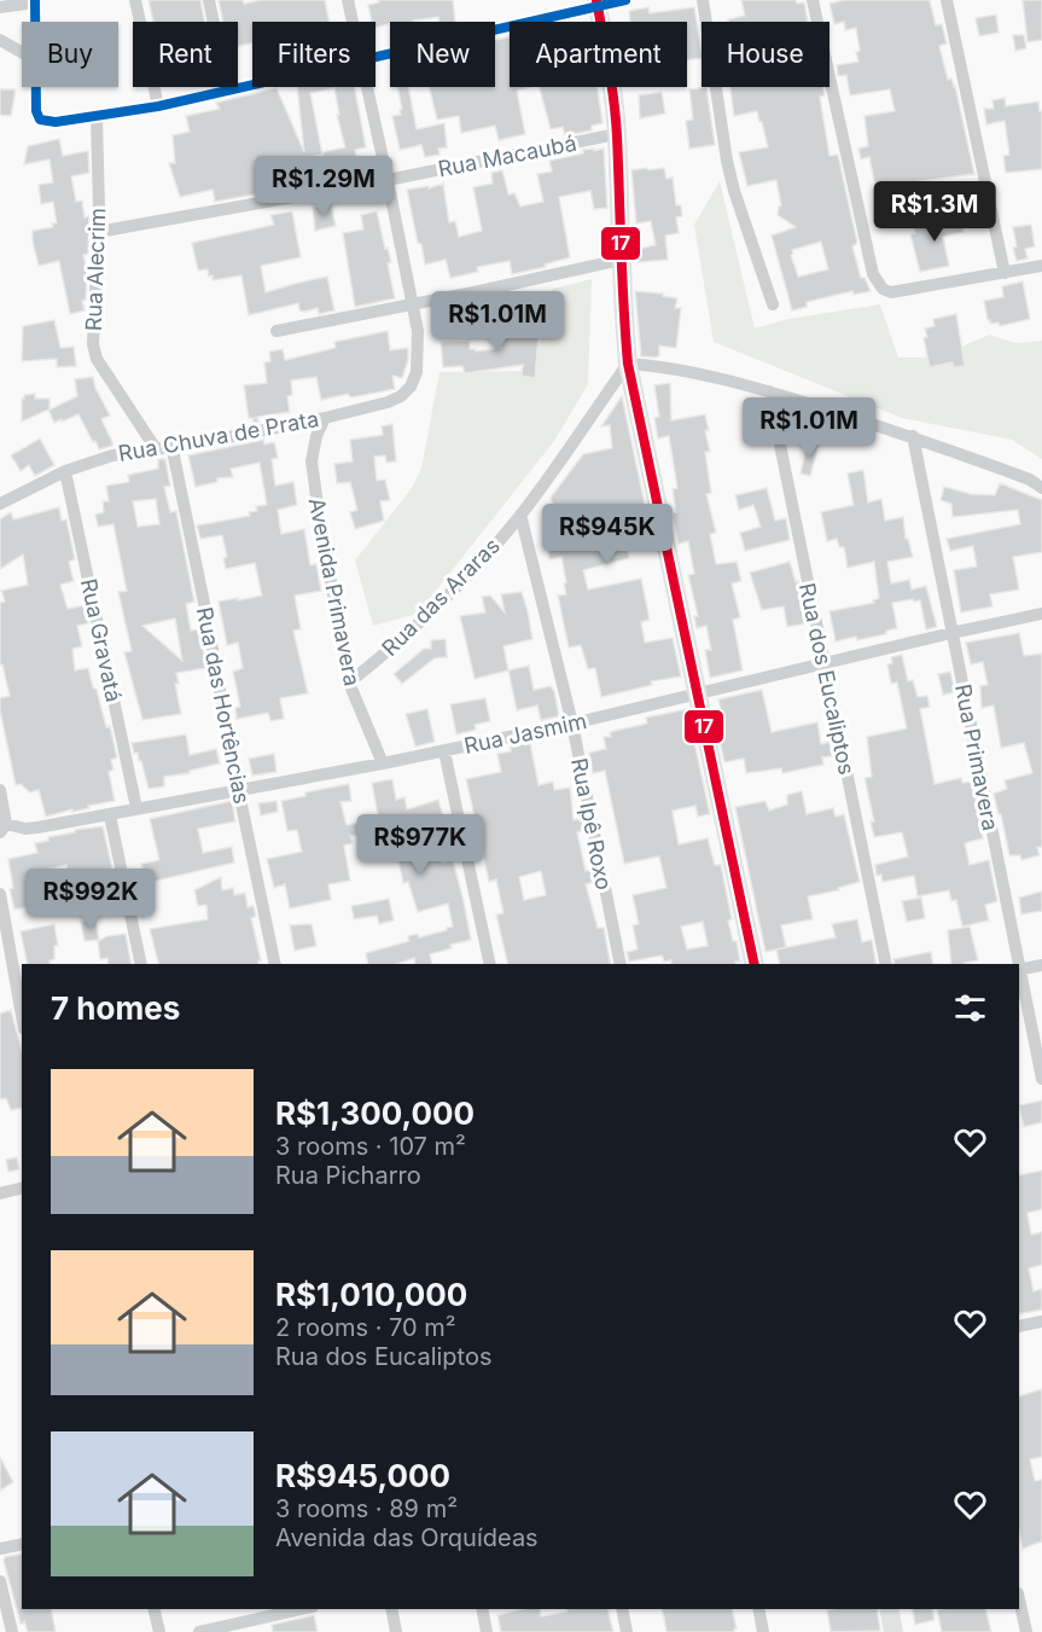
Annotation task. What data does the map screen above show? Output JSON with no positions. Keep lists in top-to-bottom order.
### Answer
{
  "streets": {
    "street": [
      "Rua Macaubá",
      "Rua Alecrim",
      "Rua Chuva de Prata",
      "Avenida Primavera",
      "Rua das Araras",
      "Rua Gravatá",
      "Rua dos Eucaliptos",
      "Rua das Hortências",
      "Rua Jasmim",
      "Rua Primavera",
      "Rua Ipê Roxo"
    ]
  },
  "crossings": [
    ["Rua Macaubá", "Rua Alecrim"],
    ["Rua Alecrim", "Rua Chuva de Prata"],
    ["Rua Chuva de Prata", "Avenida Primavera"],
    ["Rua Chuva de Prata", "Rua Gravatá"],
    ["Rua Chuva de Prata", "Rua das Hortências"],
    ["Avenida Primavera", "Rua das Araras"],
    ["Avenida Primavera", "Rua Jasmim"],
    ["Rua das Araras", "Rua Ipê Roxo"],
    ["Rua Gravatá", "Rua Jasmim"],
    ["Rua dos Eucaliptos", "Rua Jasmim"],
    ["Rua das Hortências", "Rua Jasmim"],
    ["Rua Jasmim", "Rua Primavera"],
    ["Rua Jasmim", "Rua Ipê Roxo"]
  ],
  "lines": ["transit line 17"],
  "page": {
    "chip": [
      "Buy",
      "Rent",
      "Filters",
      "New",
      "Apartment",
      "House"
    ],
    "price": [
      "R$1.29M",
      "R$1.3M",
      "R$1.01M",
      "R$1.01M",
      "R$945K",
      "R$977K",
      "R$992K"
    ],
    "heading": "7 homes",
    "list": [
      {
        "name": "R$1,300,000",
        "note": "3 rooms · 107 m² · Rua Picharro"
      },
      {
        "name": "R$1,010,000",
        "note": "2 rooms · 70 m² · Rua dos Eucaliptos"
      },
      {
        "name": "R$945,000",
        "note": "3 rooms · 89 m² · Avenida das Orquídeas"
      }
    ]
  }
}
